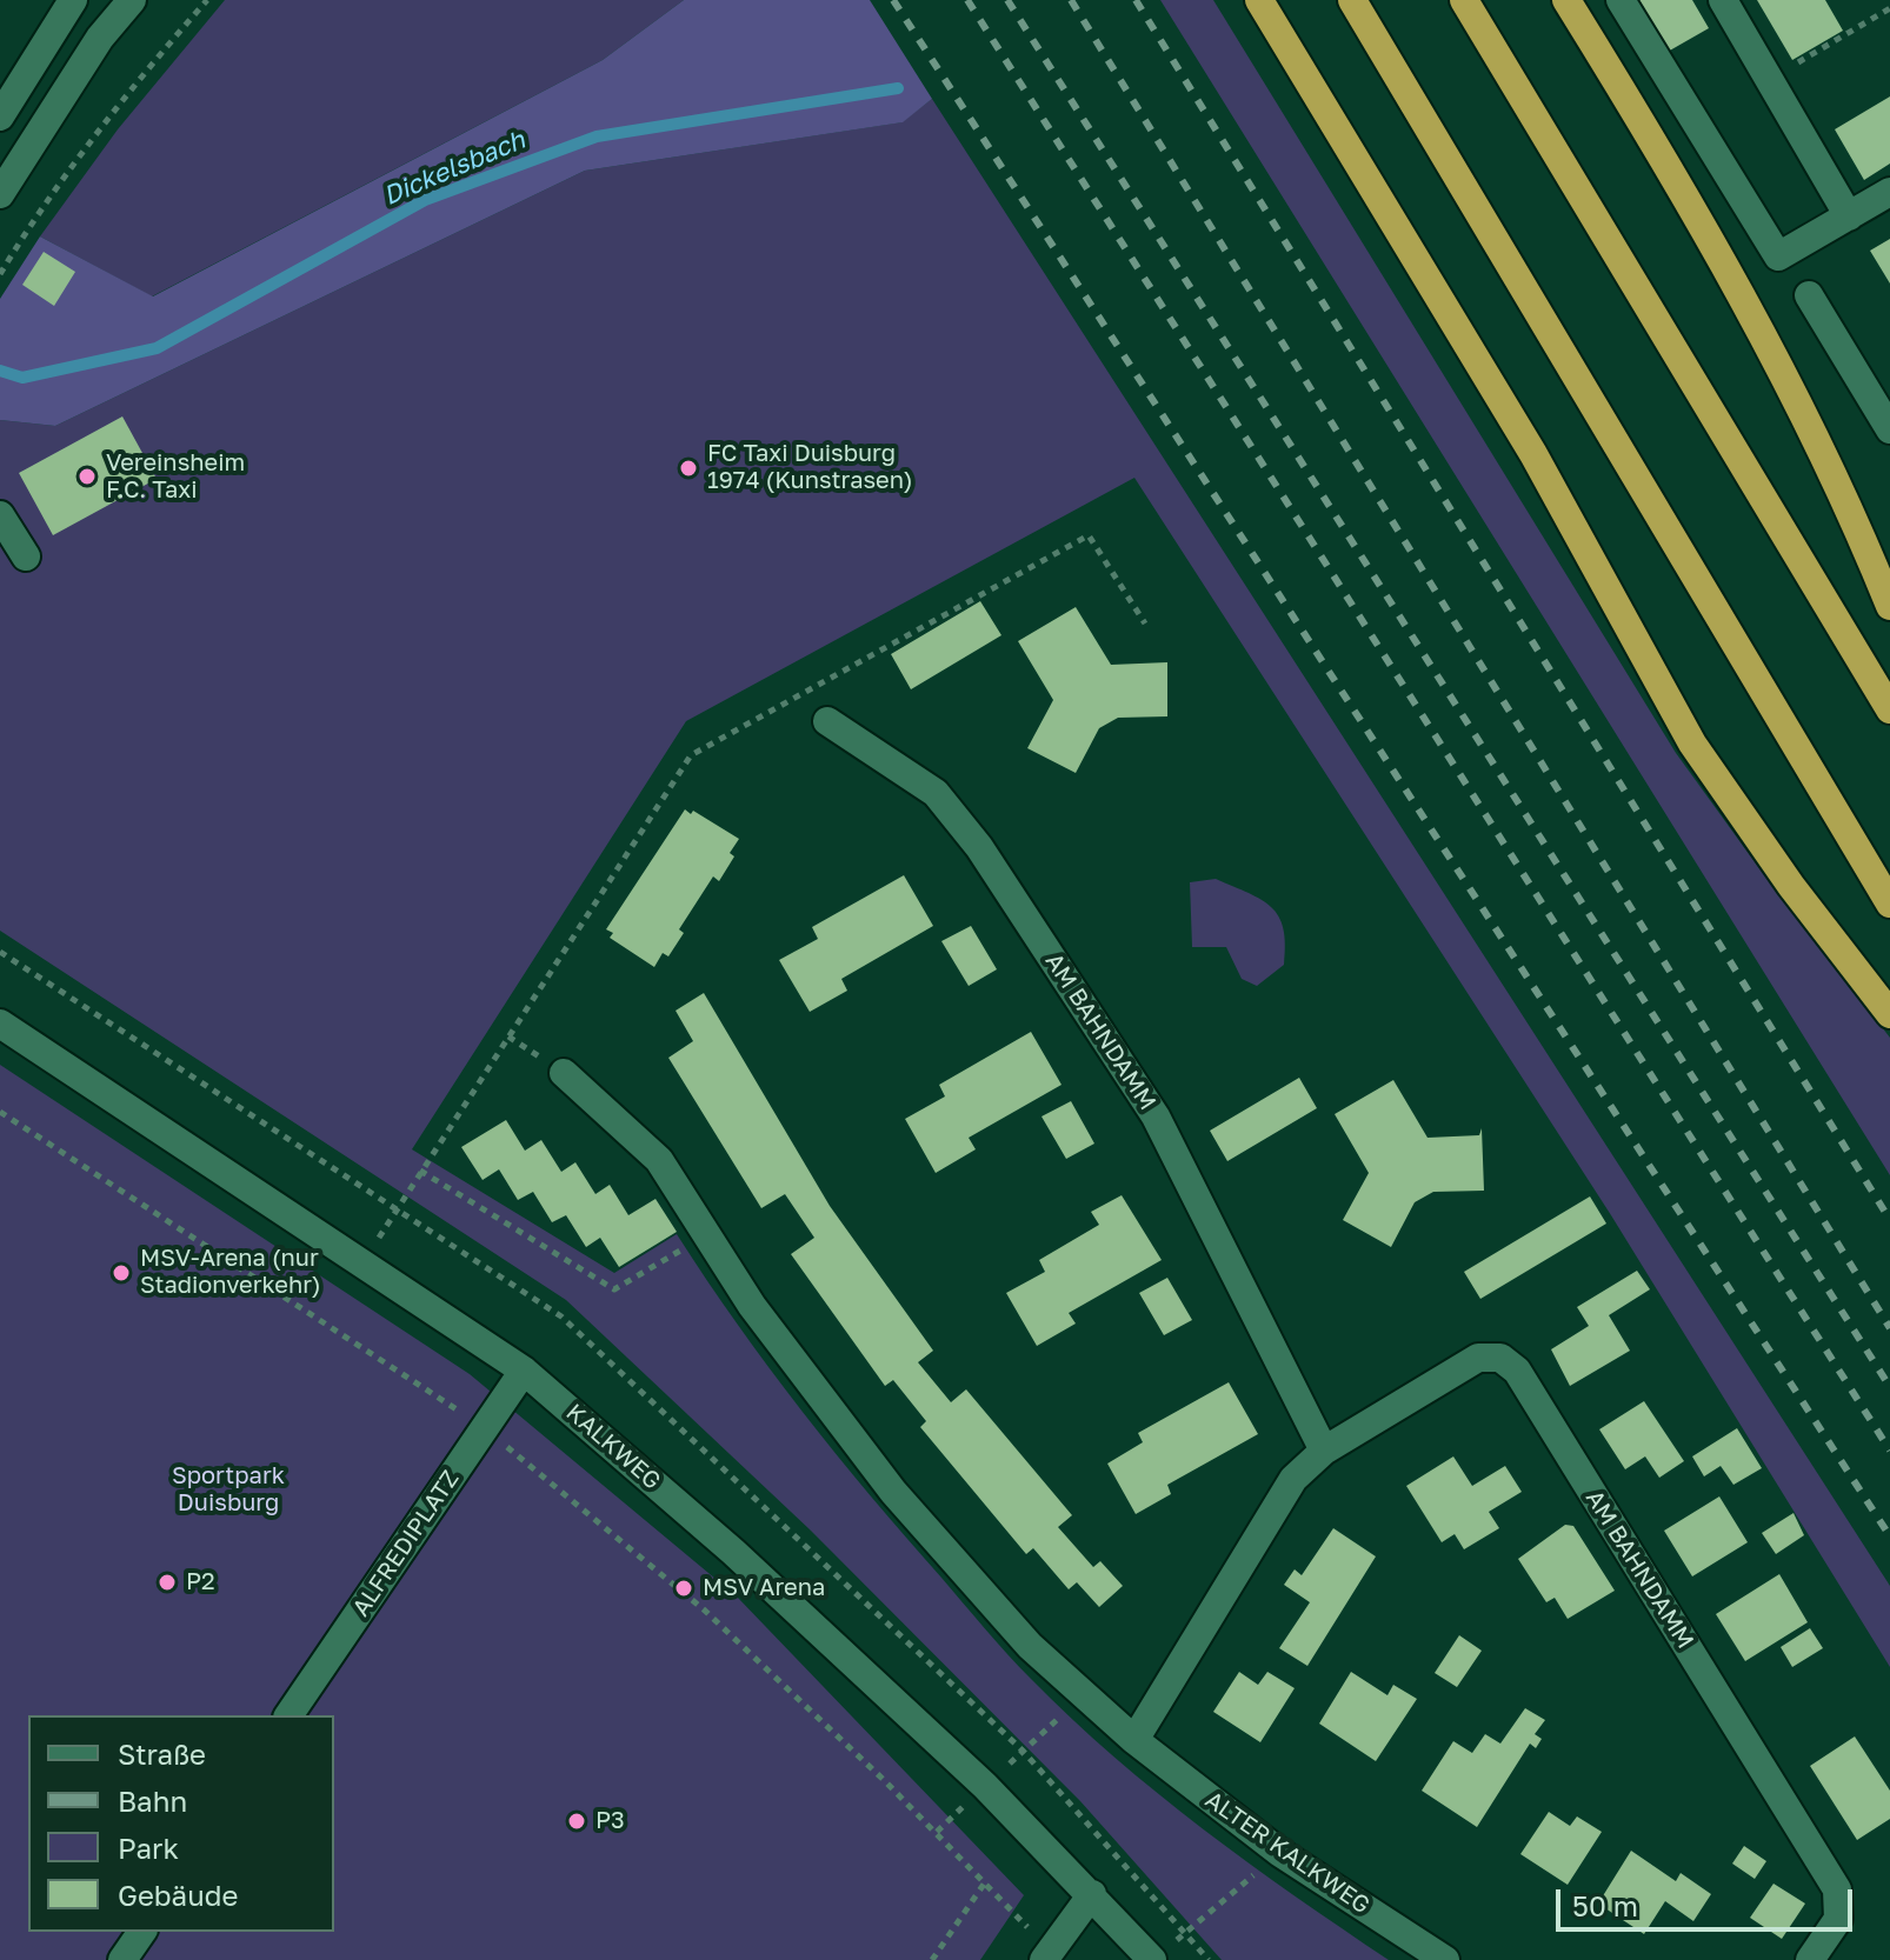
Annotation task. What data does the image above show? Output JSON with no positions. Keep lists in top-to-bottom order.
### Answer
{
  "streets": {
    "street": [
      "AM BAHNDAMM",
      "KALKWEG",
      "ALFREDIPLATZ",
      "ALTER KALKWEG"
    ]
  },
  "crossings": [
    ["AM BAHNDAMM", "ALTER KALKWEG"],
    ["KALKWEG", "ALFREDIPLATZ"]
  ],
  "water": ["Dickelsbach"],
  "parks": ["Sportpark Duisburg"],
  "places": [
    "FC Taxi Duisburg 1974 (Kunstrasen)",
    "Vereinsheim F.C. Taxi",
    "MSV-Arena (nur Stadionverkehr)",
    "P2",
    "MSV Arena",
    "P3"
  ],
  "legend": [
    "Straße",
    "Bahn",
    "Park",
    "Gebäude"
  ],
  "scale_bar": "50 m"
}
